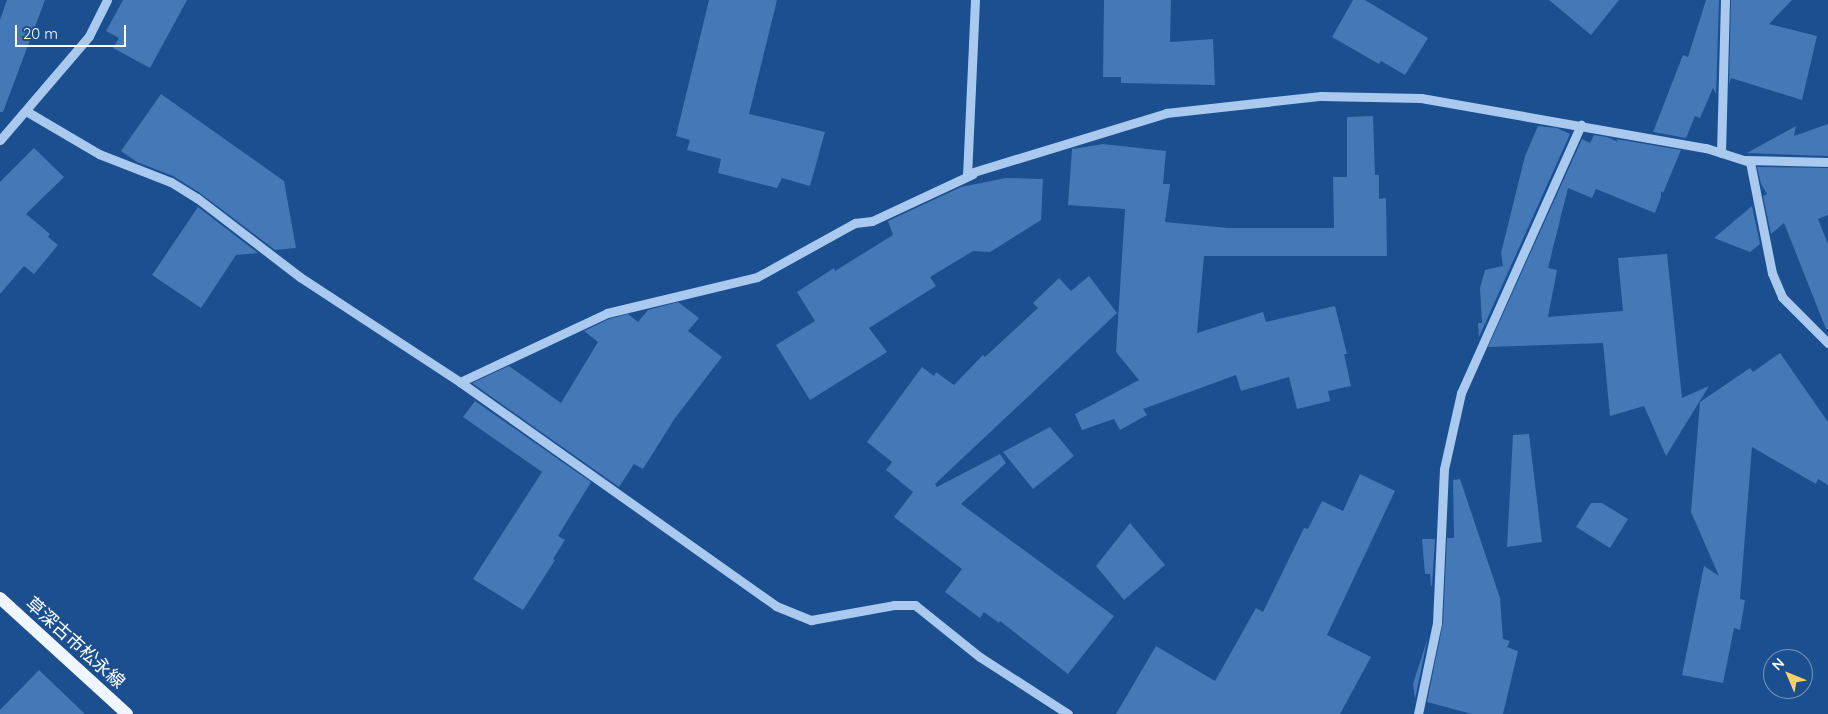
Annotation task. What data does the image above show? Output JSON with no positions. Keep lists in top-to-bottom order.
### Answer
{
  "streets": {
    "main road": ["草深古市松永線"]
  },
  "scale_bar": "20 m",
  "north": "top left"
}
